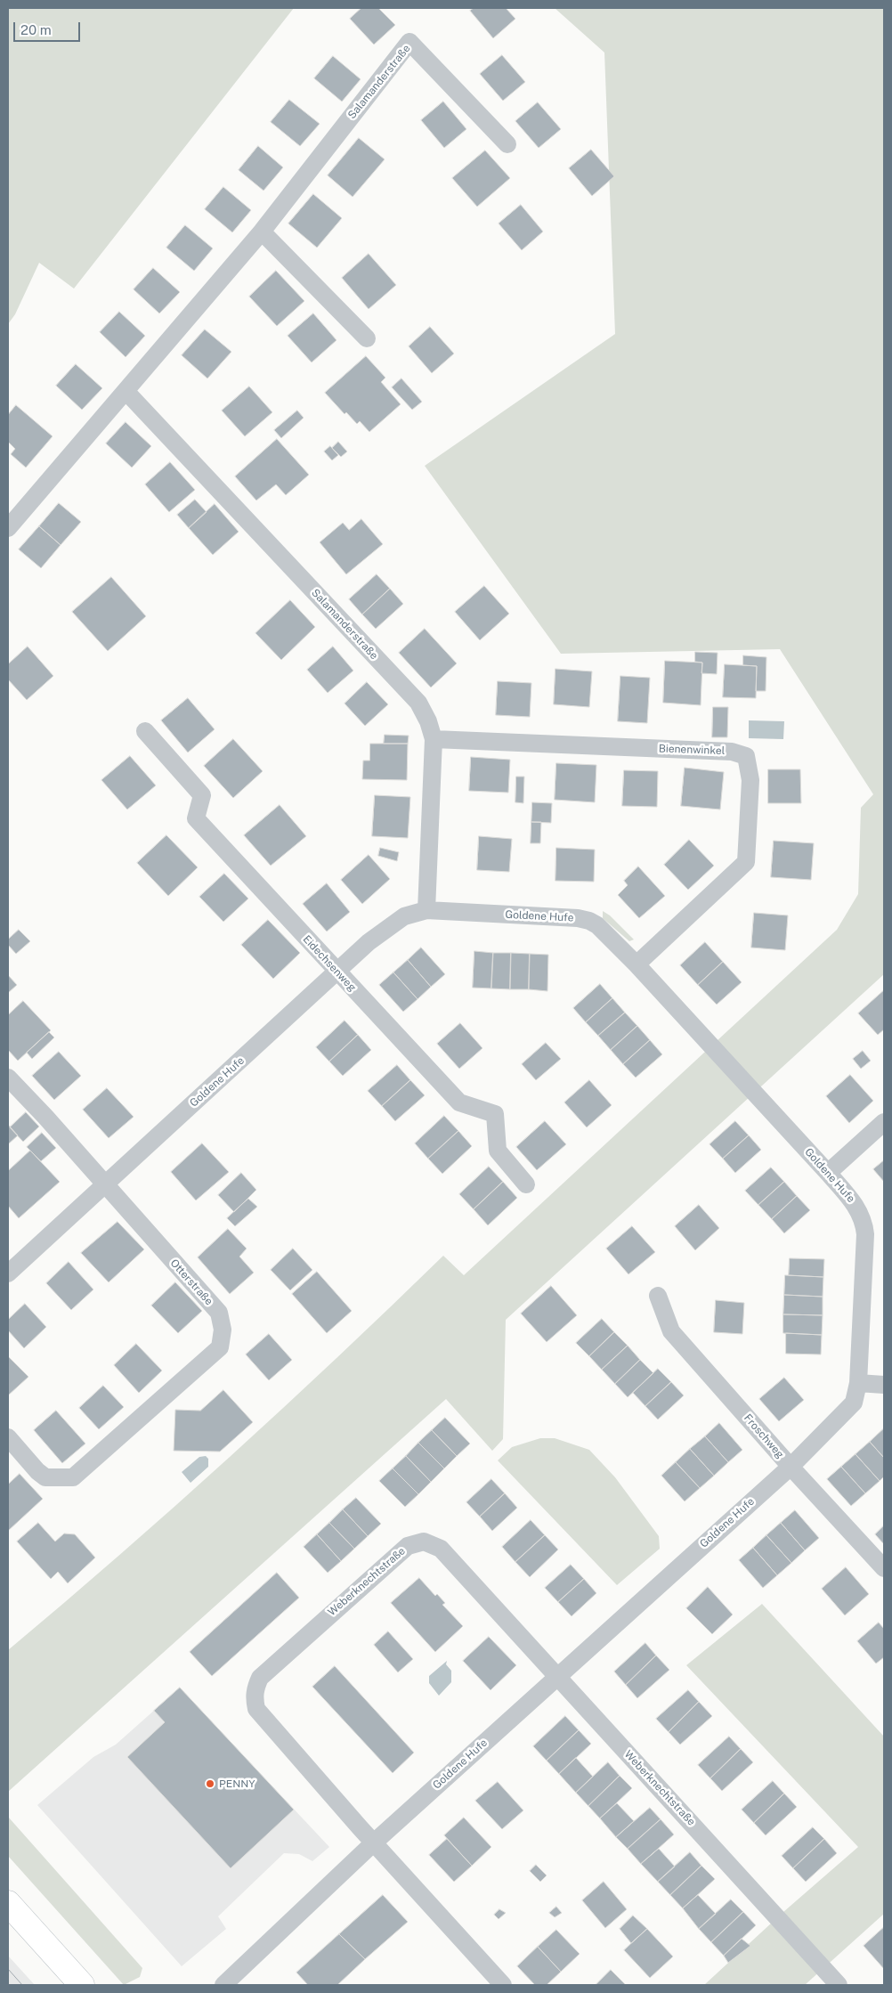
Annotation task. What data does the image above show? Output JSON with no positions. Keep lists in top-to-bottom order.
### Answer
{
  "streets": {
    "street": [
      "Salamanderstraße",
      "Bienenwinkel",
      "Goldene Hufe",
      "Eidechsenweg",
      "Otterstraße",
      "Froschweg",
      "Weberknechtstraße"
    ]
  },
  "crossings": [
    ["Salamanderstraße", "Bienenwinkel"],
    ["Salamanderstraße", "Goldene Hufe"],
    ["Bienenwinkel", "Goldene Hufe"],
    ["Goldene Hufe", "Eidechsenweg"],
    ["Goldene Hufe", "Otterstraße"],
    ["Goldene Hufe", "Froschweg"],
    ["Goldene Hufe", "Weberknechtstraße"]
  ],
  "places": ["PENNY"],
  "scale_bar": "20 m"
}
